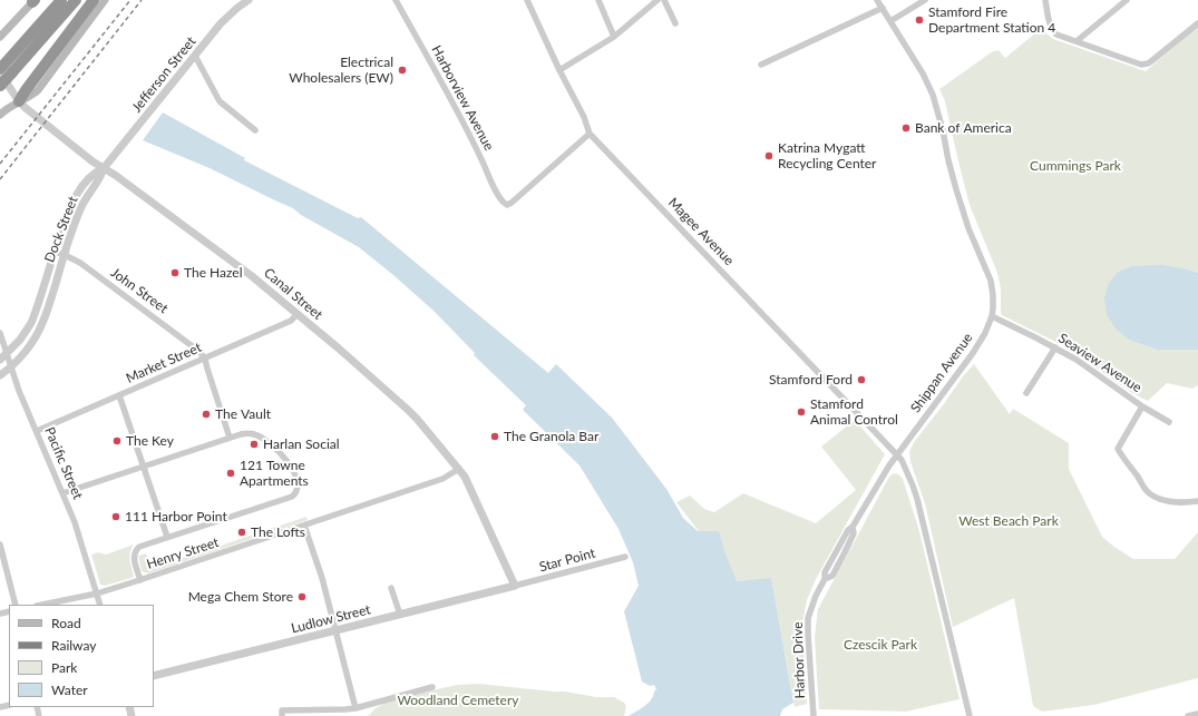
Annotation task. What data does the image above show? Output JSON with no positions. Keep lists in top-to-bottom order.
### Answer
{
  "streets": {
    "street": [
      "Jefferson Street",
      "Harborview Avenue",
      "Dock Street",
      "Magee Avenue",
      "John Street",
      "Canal Street",
      "Market Street",
      "Seaview Avenue",
      "Shippan Avenue",
      "Pacific Street",
      "Henry Street",
      "Star Point",
      "Ludlow Street",
      "Harbor Drive"
    ]
  },
  "crossings": [
    ["Jefferson Street", "Dock Street"],
    ["Jefferson Street", "Canal Street"],
    ["Harborview Avenue", "Magee Avenue"],
    ["Dock Street", "John Street"],
    ["Dock Street", "Canal Street"],
    ["Dock Street", "Pacific Street"],
    ["Magee Avenue", "Shippan Avenue"],
    ["Magee Avenue", "Harbor Drive"],
    ["John Street", "Market Street"],
    ["Canal Street", "Market Street"],
    ["Canal Street", "Henry Street"],
    ["Canal Street", "Star Point"],
    ["Canal Street", "Ludlow Street"],
    ["Market Street", "Pacific Street"],
    ["Seaview Avenue", "Shippan Avenue"],
    ["Shippan Avenue", "Harbor Drive"],
    ["Pacific Street", "Henry Street"],
    ["Star Point", "Ludlow Street"]
  ],
  "parks": [
    "Cummings Park",
    "West Beach Park",
    "Czescik Park",
    "Woodland Cemetery"
  ],
  "places": [
    "Stamford Fire Department Station 4",
    "Electrical Wholesalers (EW)",
    "Bank of America",
    "Katrina Mygatt Recycling Center",
    "The Hazel",
    "Stamford Ford",
    "Stamford Animal Control",
    "The Vault",
    "The Granola Bar",
    "The Key",
    "Harlan Social",
    "121 Towne Apartments",
    "111 Harbor Point",
    "The Lofts",
    "Mega Chem Store"
  ],
  "legend": [
    "Road",
    "Railway",
    "Park",
    "Water"
  ]
}
